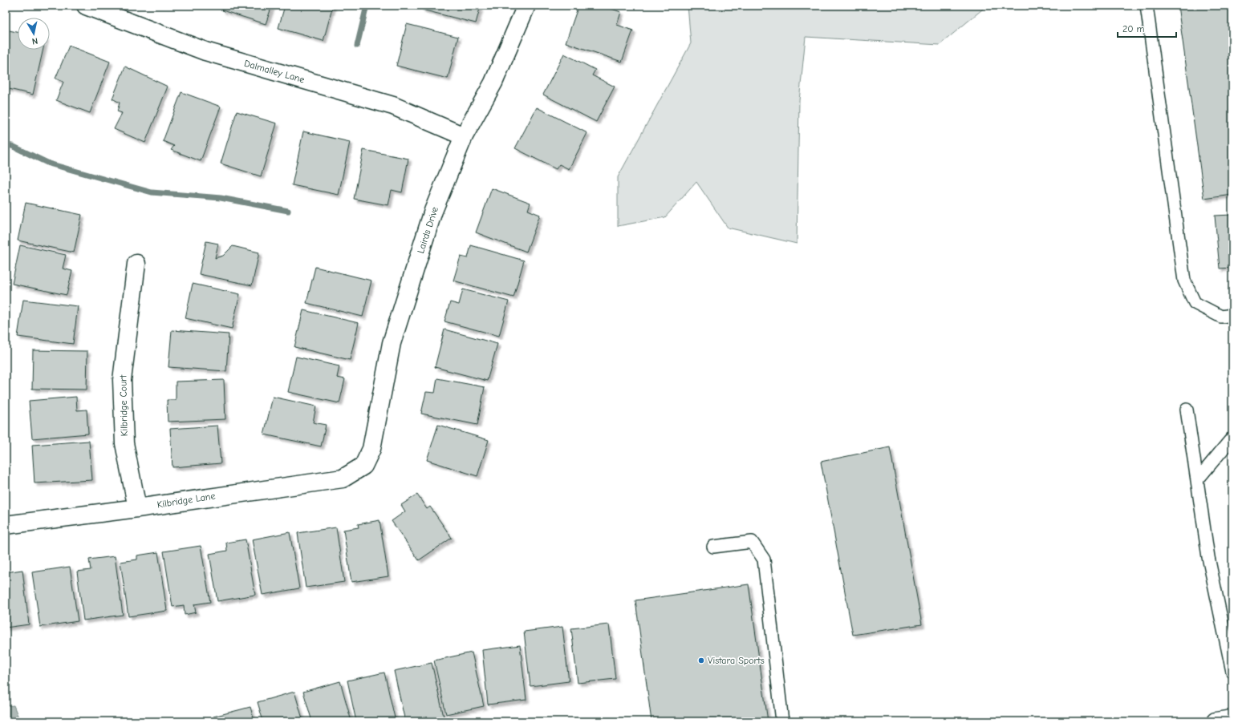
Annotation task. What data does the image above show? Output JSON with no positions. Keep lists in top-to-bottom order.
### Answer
{
  "streets": {
    "street": [
      "Dalmalley Lane",
      "Lairds Drive",
      "Kilbridge Court",
      "Kilbridge Lane"
    ]
  },
  "crossings": [
    ["Dalmalley Lane", "Lairds Drive"],
    ["Lairds Drive", "Kilbridge Lane"],
    ["Kilbridge Court", "Kilbridge Lane"]
  ],
  "places": ["Vistara Sports"],
  "scale_bar": "20 m",
  "north": "bottom"
}
